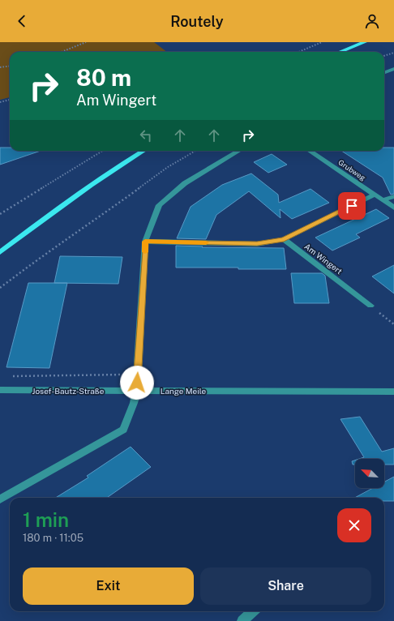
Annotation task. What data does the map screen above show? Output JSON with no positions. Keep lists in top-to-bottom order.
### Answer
{
  "streets": {
    "street": [
      "Grubweg",
      "Am Wingert",
      "Josef-Bautz-Straße",
      "Lange Meile"
    ]
  },
  "crossings": [
    ["Josef-Bautz-Straße", "Lange Meile"]
  ],
  "north": "top left",
  "page": {
    "header": "Routely",
    "turn": ["80 m", "Am Wingert"],
    "heading": ["1 min", "180 m · 11:05"],
    "buttons": ["Exit", "Share"]
  }
}
